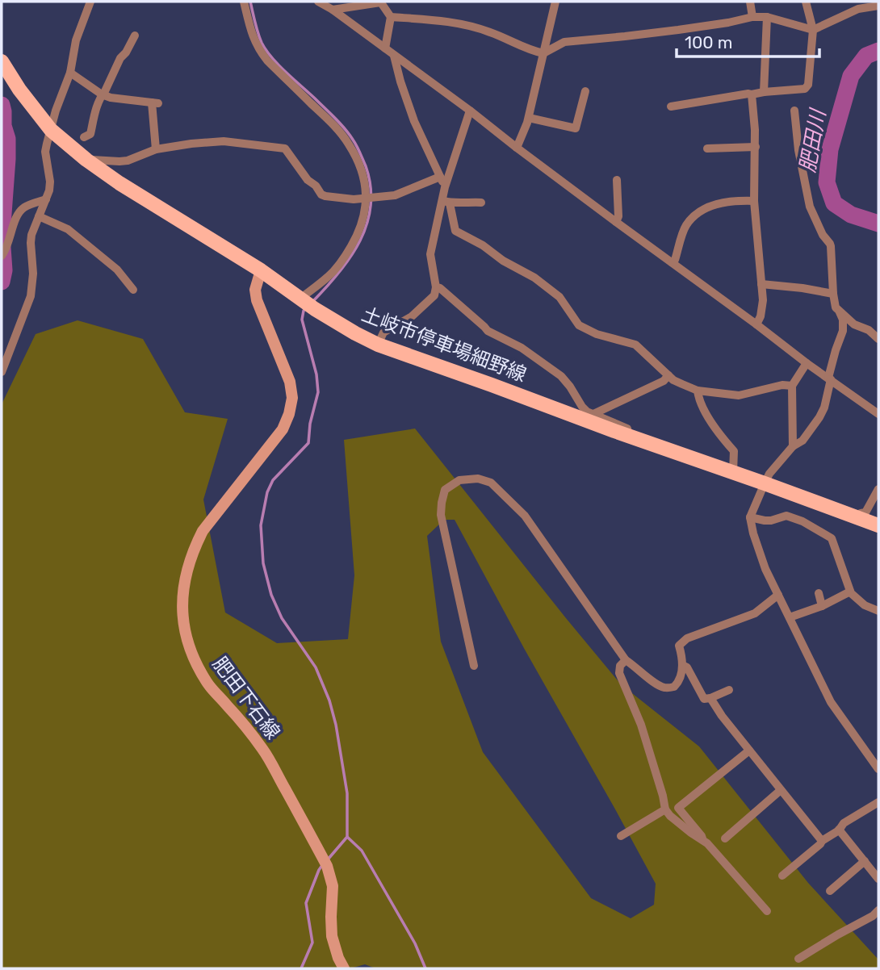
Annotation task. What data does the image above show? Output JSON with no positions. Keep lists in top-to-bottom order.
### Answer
{
  "streets": {
    "main road": ["土岐市停車場細野線", "肥田下石線"]
  },
  "crossings": [
    ["土岐市停車場細野線", "肥田下石線"]
  ],
  "water": ["肥田川"],
  "scale_bar": "100 m"
}
